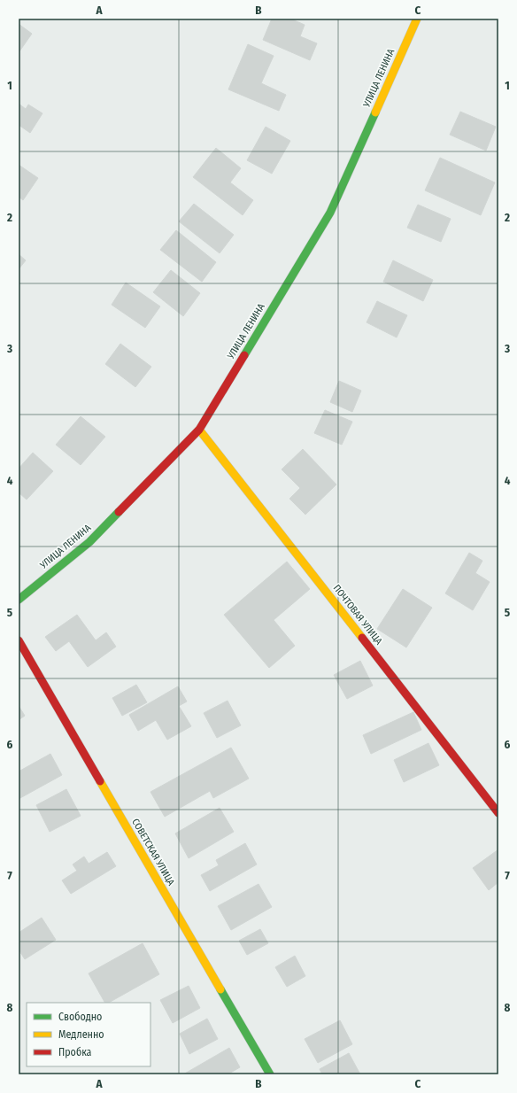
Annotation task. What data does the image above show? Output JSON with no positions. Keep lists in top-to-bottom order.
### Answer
{
  "streets": {
    "street": ["УЛИЦА ЛЕНИНА", "ПОЧТОВАЯ УЛИЦА", "СОВЕТСКАЯ УЛИЦА"]
  },
  "crossings": [
    ["УЛИЦА ЛЕНИНА", "ПОЧТОВАЯ УЛИЦА"]
  ],
  "legend": ["Свободно", "Медленно", "Пробка"],
  "grid": {
    "columns": ["A", "B", "C"],
    "rows": [
      "1",
      "2",
      "3",
      "4",
      "5",
      "6",
      "7",
      "8"
    ]
  }
}
